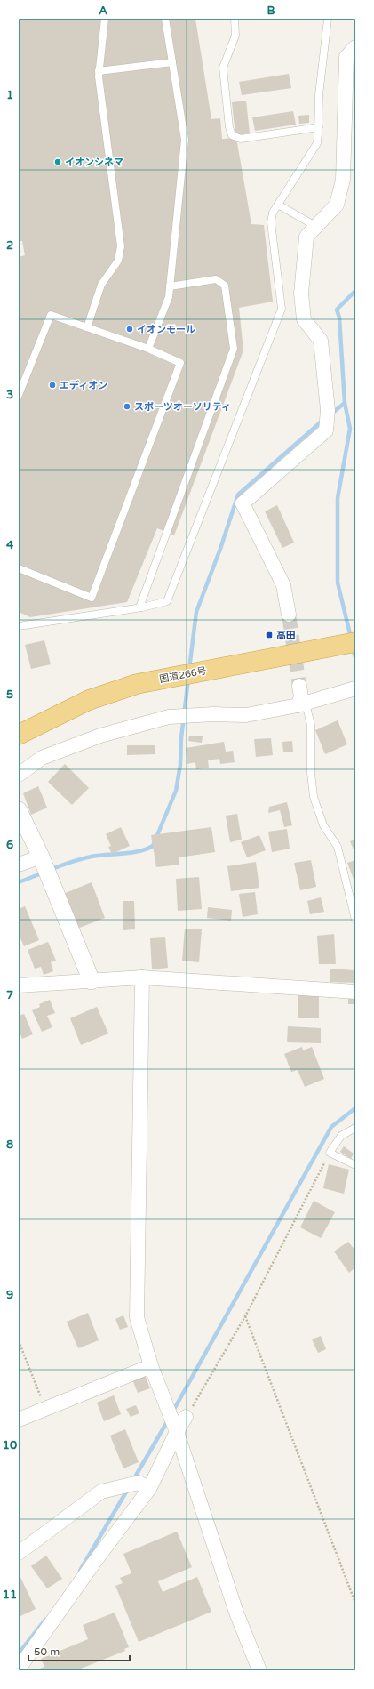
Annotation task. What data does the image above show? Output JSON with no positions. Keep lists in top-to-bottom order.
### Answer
{
  "streets": {
    "highway": ["国道266号"]
  },
  "places": {
    "other": [
      "イオンシネマ",
      "イオンモール",
      "エディオン",
      "スポーツオーソリティ"
    ],
    "transit": ["高田"]
  },
  "scale_bar": "50 m",
  "grid": {
    "columns": ["A", "B"],
    "rows": [
      "1",
      "2",
      "3",
      "4",
      "5",
      "6",
      "7",
      "8",
      "9",
      "10",
      "11"
    ]
  }
}
